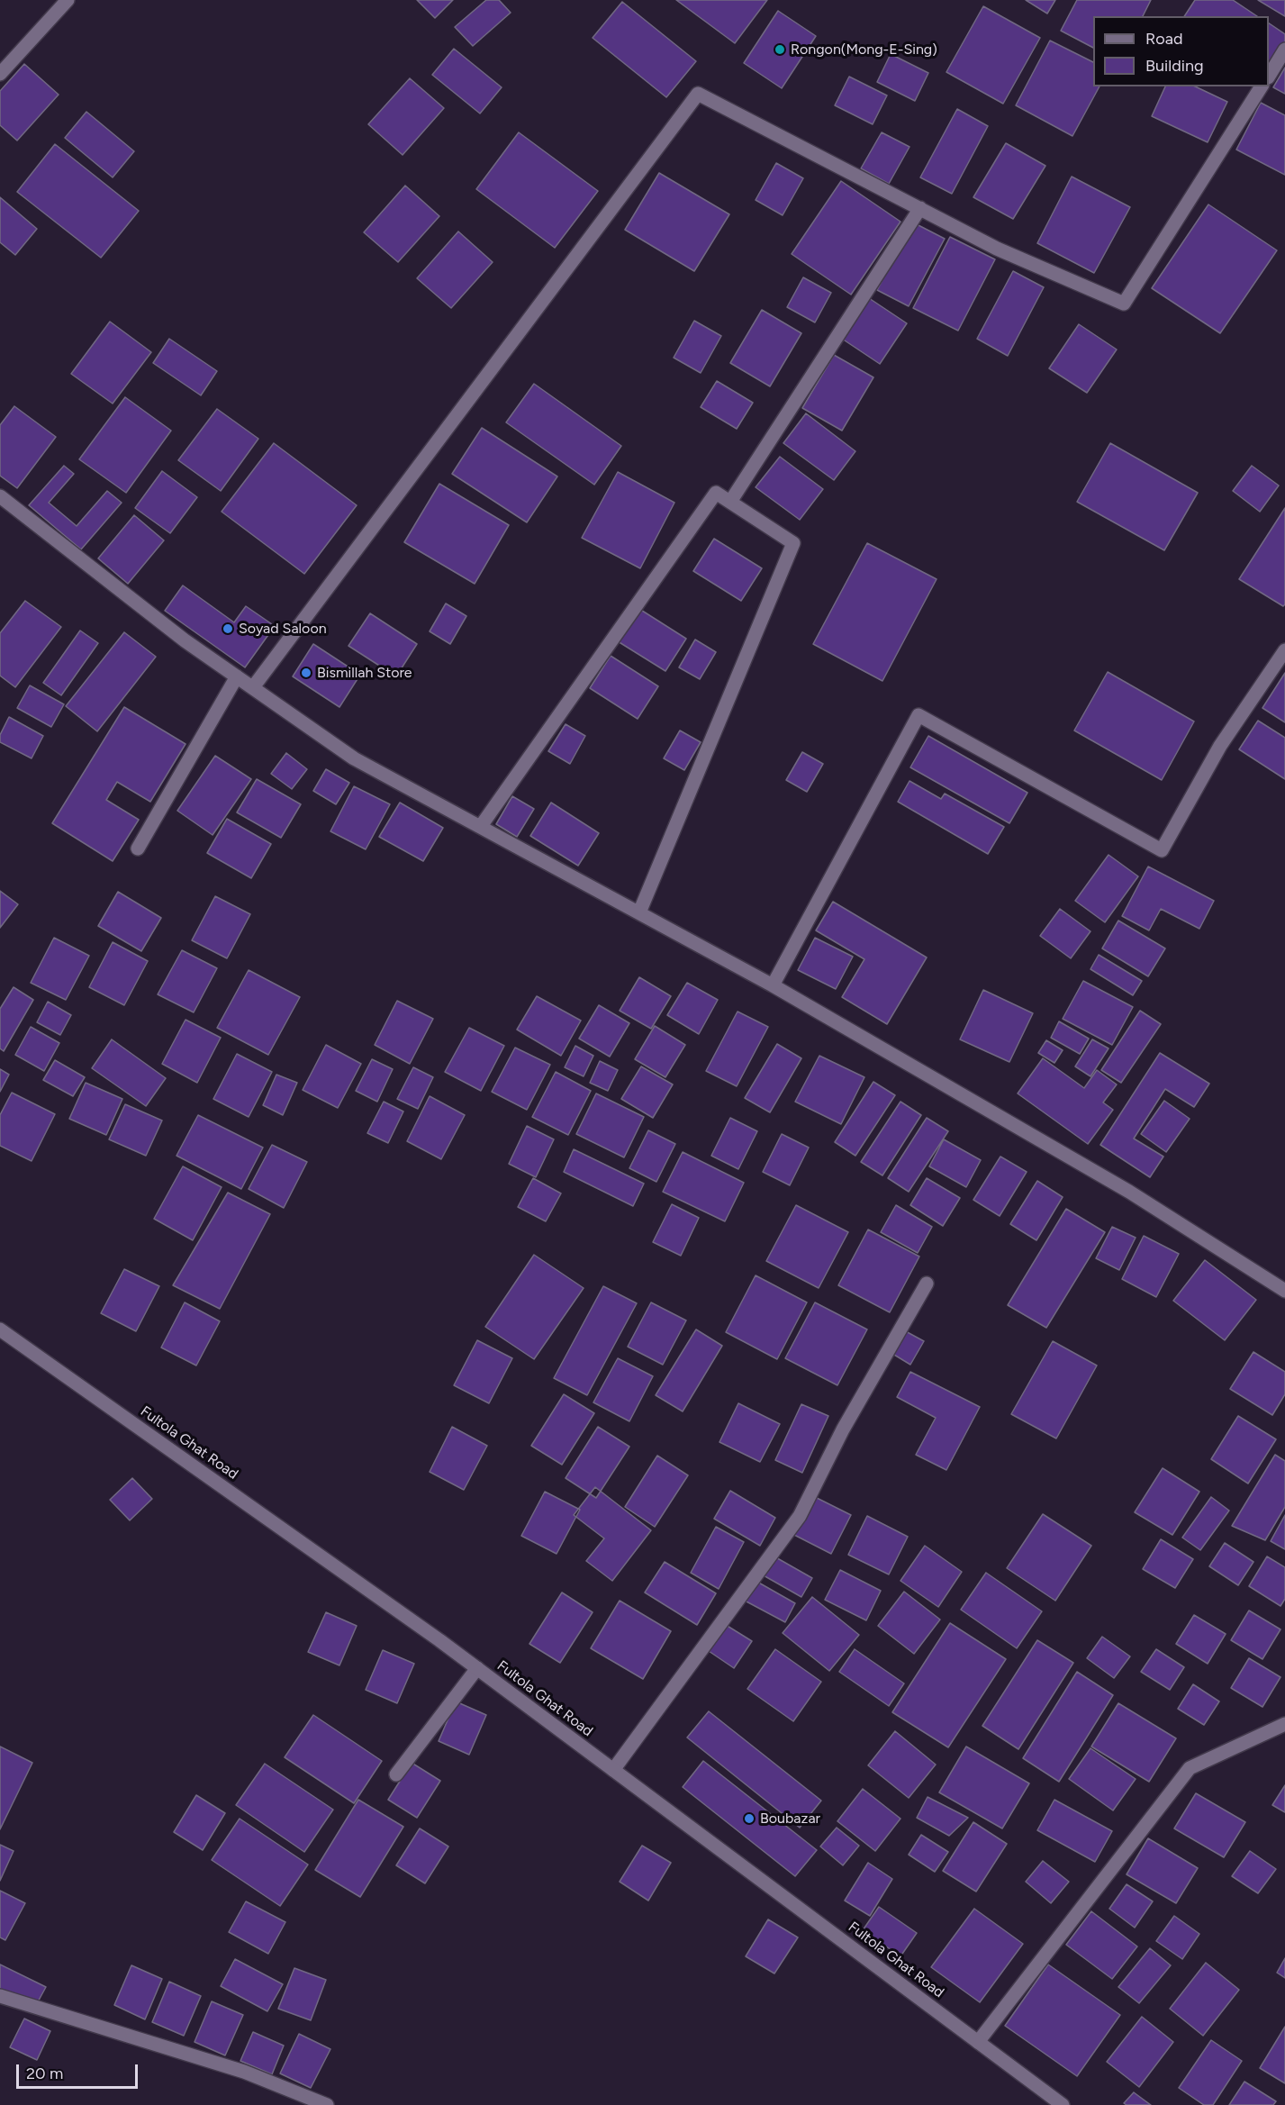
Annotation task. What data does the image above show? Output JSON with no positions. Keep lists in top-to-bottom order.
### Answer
{
  "streets": {
    "street": ["Fultola Ghat Road"]
  },
  "places": [
    "Rongon(Mong-E-Sing)",
    "Soyad Saloon",
    "Bismillah Store",
    "Boubazar"
  ],
  "legend": ["Road", "Building"],
  "scale_bar": "20 m"
}
